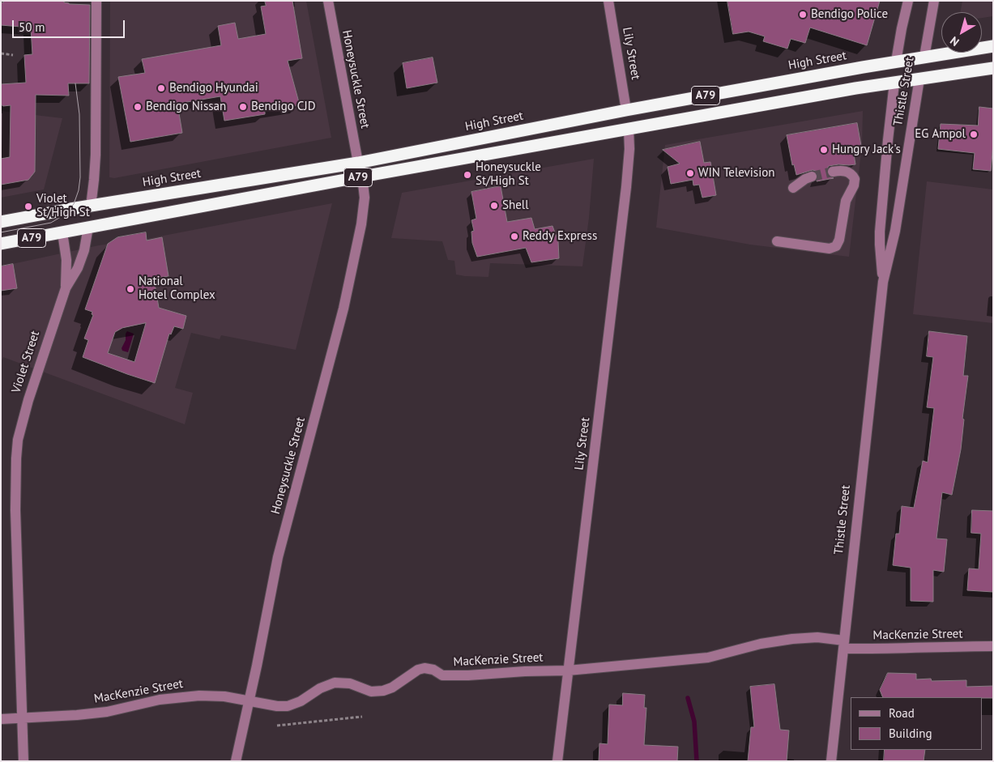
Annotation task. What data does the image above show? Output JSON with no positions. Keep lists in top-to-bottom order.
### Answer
{
  "streets": {
    "highway": [
      "High Street",
      "Thistle Street",
      "A79",
      "Violet Street"
    ],
    "street": ["Lily Street", "Honeysuckle Street", "MacKenzie Street"]
  },
  "crossings": [
    ["Lily Street", "High Street"],
    ["Lily Street", "A79"],
    ["Lily Street", "MacKenzie Street"],
    ["High Street", "Honeysuckle Street"],
    ["High Street", "Thistle Street"],
    ["High Street", "Violet Street"],
    ["Honeysuckle Street", "A79"],
    ["Honeysuckle Street", "MacKenzie Street"],
    ["Thistle Street", "A79"],
    ["Thistle Street", "MacKenzie Street"],
    ["A79", "Violet Street"],
    ["Violet Street", "MacKenzie Street"]
  ],
  "places": [
    "Bendigo Police",
    "Bendigo Hyundai",
    "Bendigo Nissan",
    "Bendigo CJD",
    "EG Ampol",
    "Hungry Jack's",
    "WIN Television",
    "Honeysuckle St/High St",
    "Shell",
    "Violet St/High St",
    "Reddy Express",
    "National Hotel Complex"
  ],
  "legend": ["Road", "Building"],
  "scale_bar": "50 m",
  "north": "bottom left"
}
